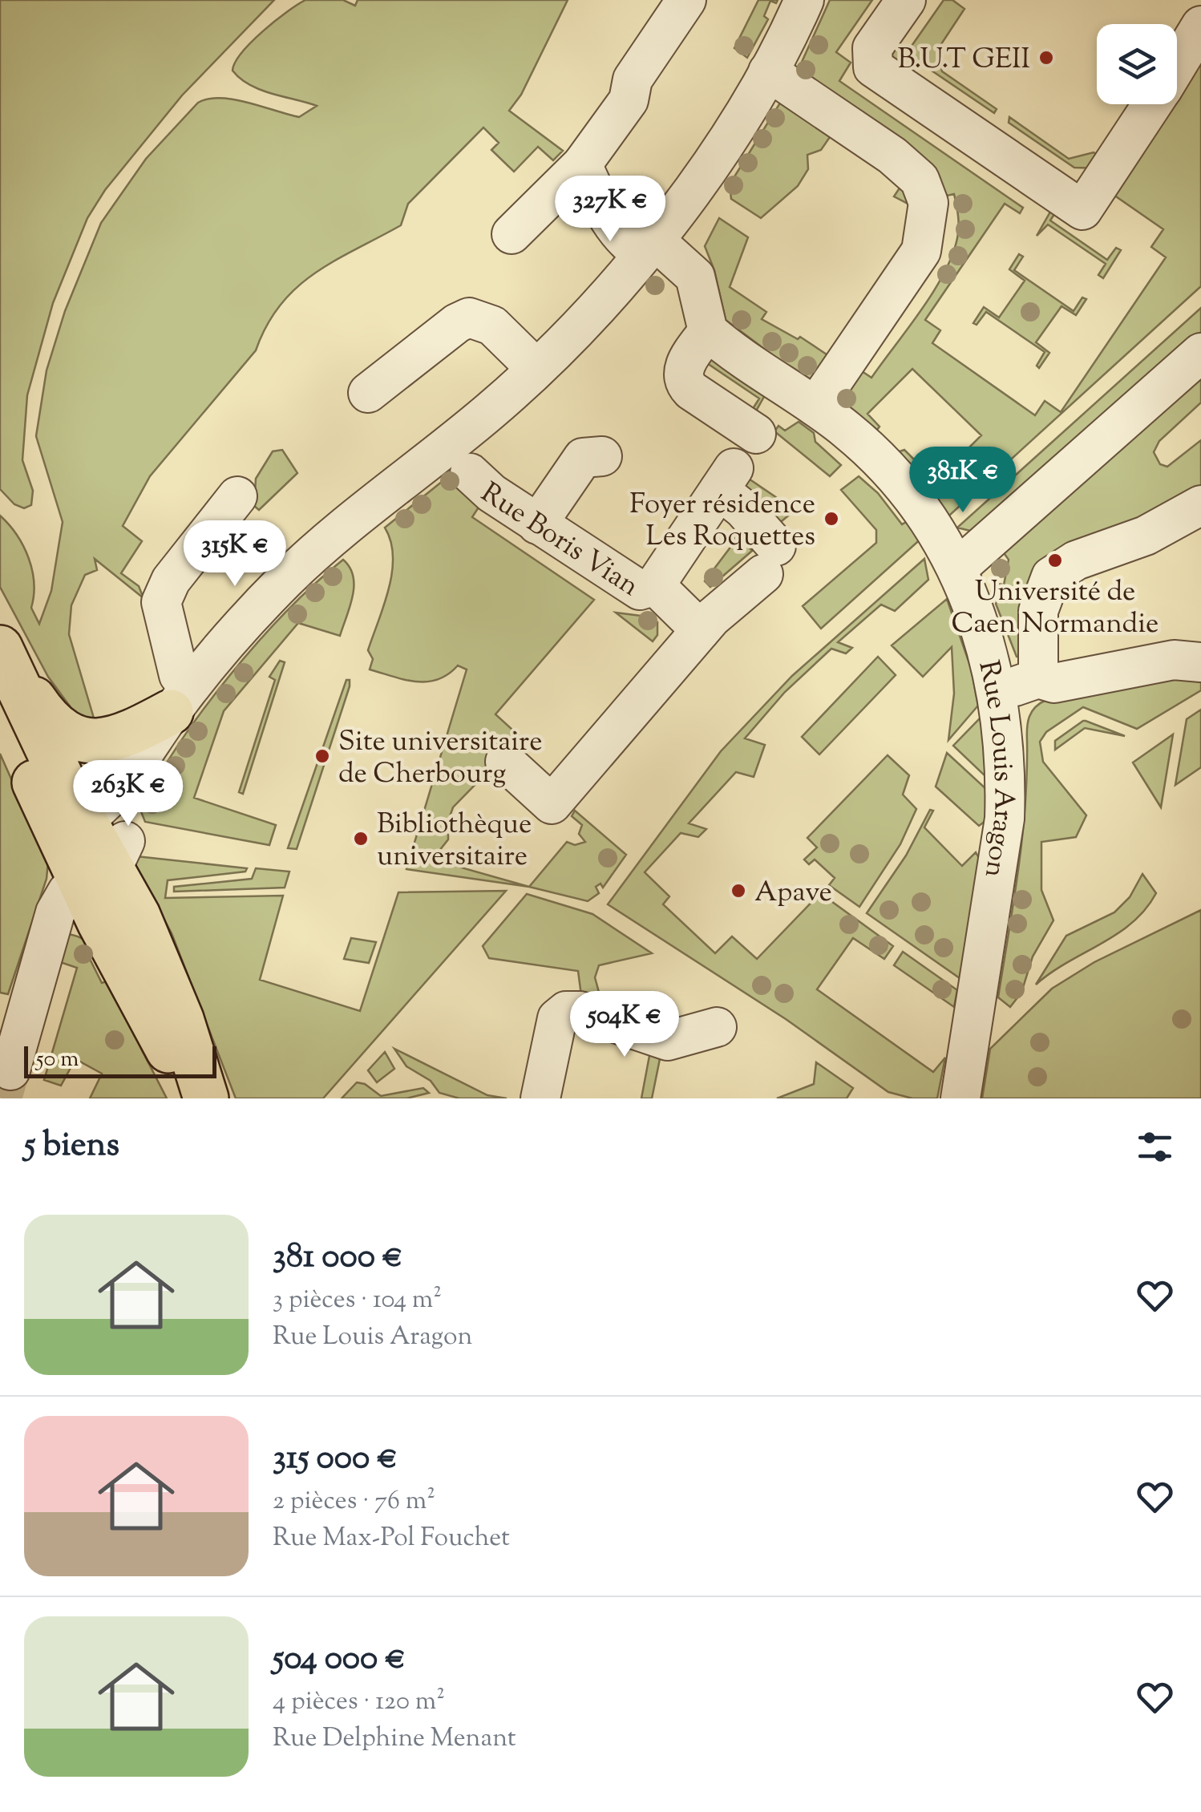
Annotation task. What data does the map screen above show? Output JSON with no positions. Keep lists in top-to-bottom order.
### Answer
{
  "streets": {
    "street": ["Rue Boris Vian", "Rue Louis Aragon"]
  },
  "crossings": [
    ["Rue Boris Vian", "Rue Louis Aragon"]
  ],
  "places": [
    "B.U.T GEII",
    "Foyer résidence Les Roquettes",
    "Université de Caen Normandie",
    "Site universitaire de Cherbourg",
    "Bibliothèque universitaire",
    "Apave"
  ],
  "scale_bar": "50 m",
  "page": {
    "price": [
      "327K €",
      "381K €",
      "315K €",
      "263K €",
      "504K €"
    ],
    "scale": "50 m",
    "heading": "5 biens",
    "list": [
      {
        "name": "381 000 €",
        "note": "3 pièces · 104 m² · Rue Louis Aragon"
      },
      {
        "name": "315 000 €",
        "note": "2 pièces · 76 m² · Rue Max-Pol Fouchet"
      },
      {
        "name": "504 000 €",
        "note": "4 pièces · 120 m² · Rue Delphine Menant"
      }
    ]
  }
}
